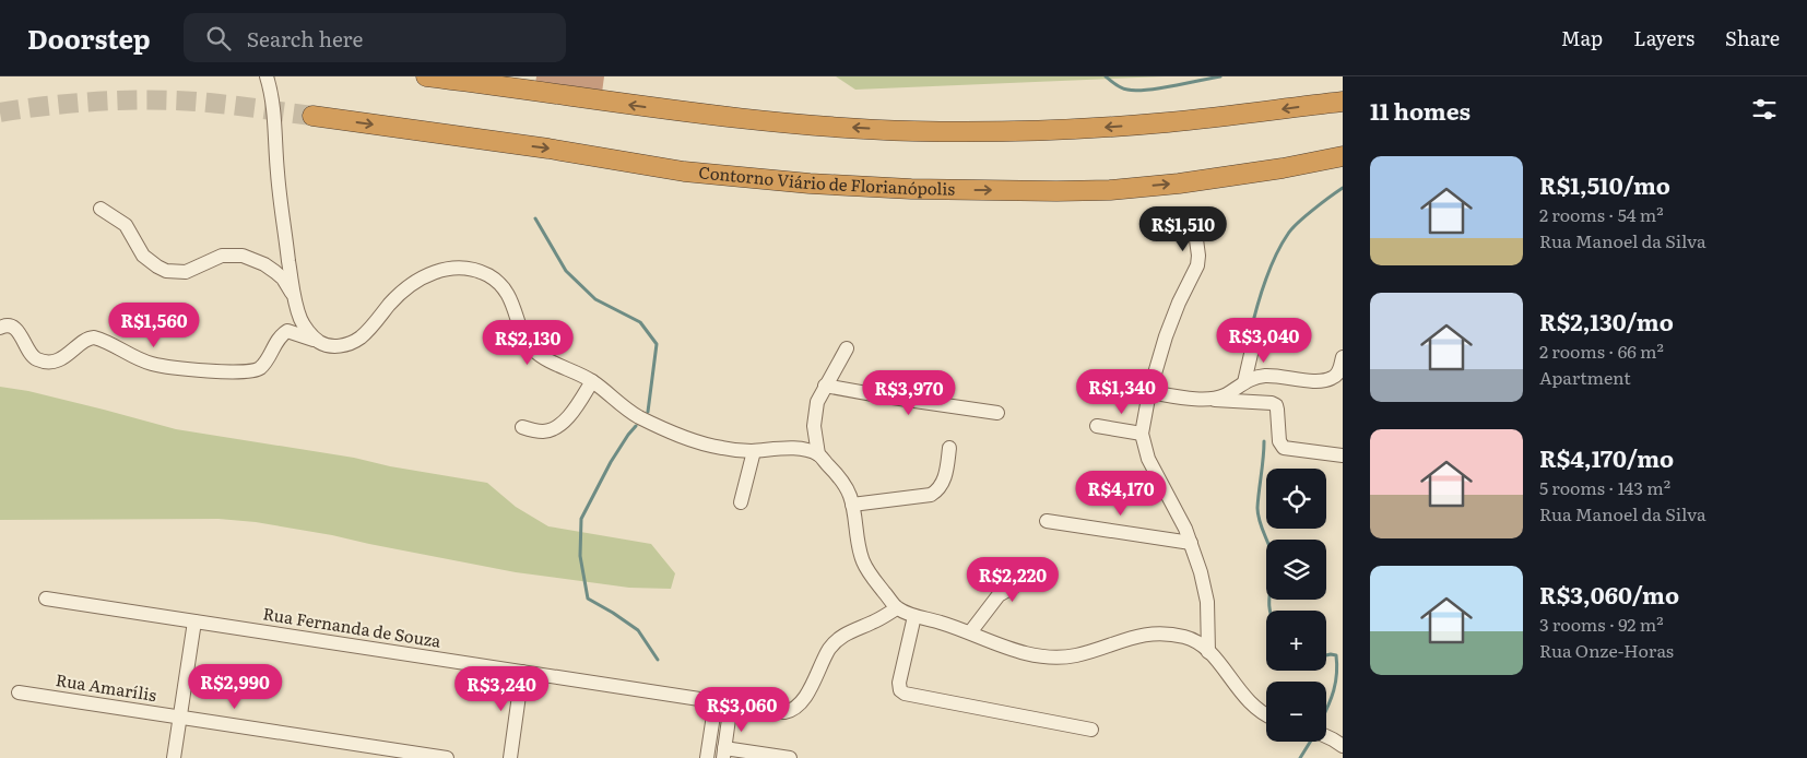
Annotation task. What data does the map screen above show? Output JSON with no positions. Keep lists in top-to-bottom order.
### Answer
{
  "streets": {
    "highway": ["Contorno Viário de Florianópolis"],
    "street": ["Rua Fernanda de Souza", "Rua Amarílis"]
  },
  "page": {
    "header": "Doorstep",
    "search": "Search here",
    "nav": ["Map", "Layers", "Share"],
    "heading": "11 homes",
    "list": [
      {
        "name": "R$1,510/mo",
        "note": "2 rooms · 54 m² · Rua Manoel da Silva"
      },
      {
        "name": "R$2,130/mo",
        "note": "2 rooms · 66 m² · Apartment"
      },
      {
        "name": "R$4,170/mo",
        "note": "5 rooms · 143 m² · Rua Manoel da Silva"
      },
      {
        "name": "R$3,060/mo",
        "note": "3 rooms · 92 m² · Rua Onze-Horas"
      }
    ],
    "price": [
      "R$1,510",
      "R$1,560",
      "R$3,040",
      "R$2,130",
      "R$1,340",
      "R$3,970",
      "R$4,170",
      "R$2,220",
      "R$2,990",
      "R$3,240",
      "R$3,060"
    ],
    "map_buttons": ["+", "−"]
  }
}
